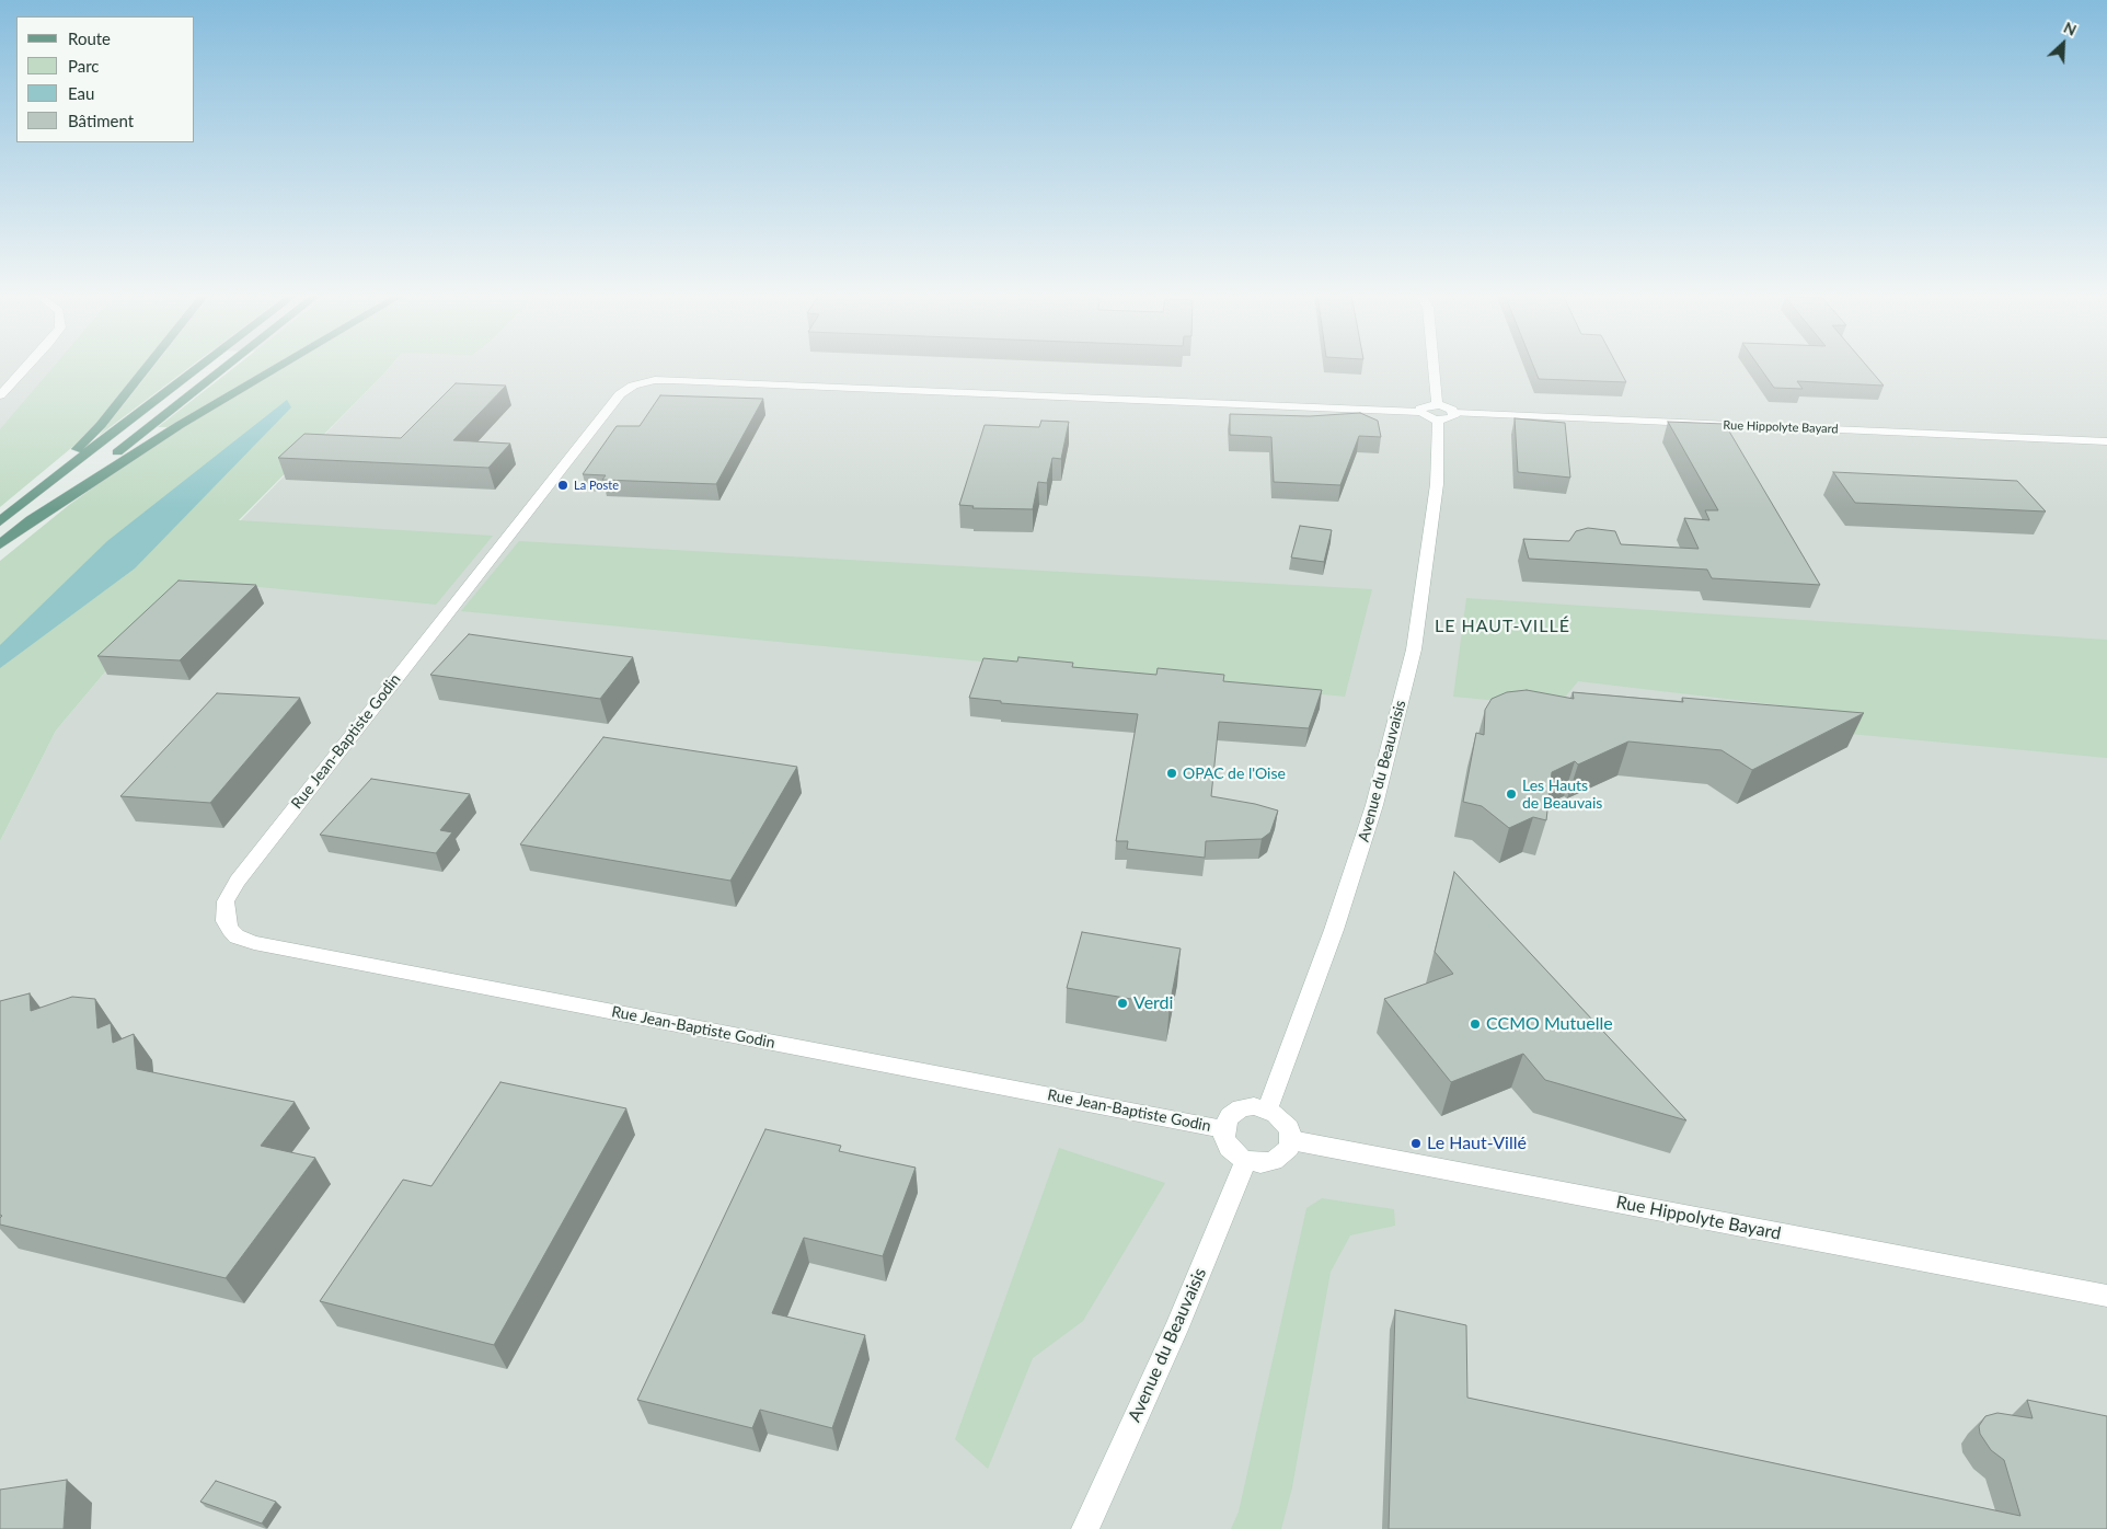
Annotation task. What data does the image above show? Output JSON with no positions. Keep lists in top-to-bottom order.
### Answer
{
  "streets": {
    "street": ["Rue Hippolyte Bayard", "Rue Jean-Baptiste Godin", "Avenue du Beauvaisis"]
  },
  "crossings": [
    ["Rue Hippolyte Bayard", "Rue Jean-Baptiste Godin"],
    ["Rue Hippolyte Bayard", "Avenue du Beauvaisis"],
    ["Rue Jean-Baptiste Godin", "Avenue du Beauvaisis"]
  ],
  "districts": ["LE HAUT-VILLÉ"],
  "places": [
    "La Poste",
    "OPAC de l'Oise",
    "Les Hauts de Beauvais",
    "Verdi",
    "CCMO Mutuelle",
    "Le Haut-Villé"
  ],
  "legend": [
    "Route",
    "Parc",
    "Eau",
    "Bâtiment"
  ],
  "north": "top right"
}
